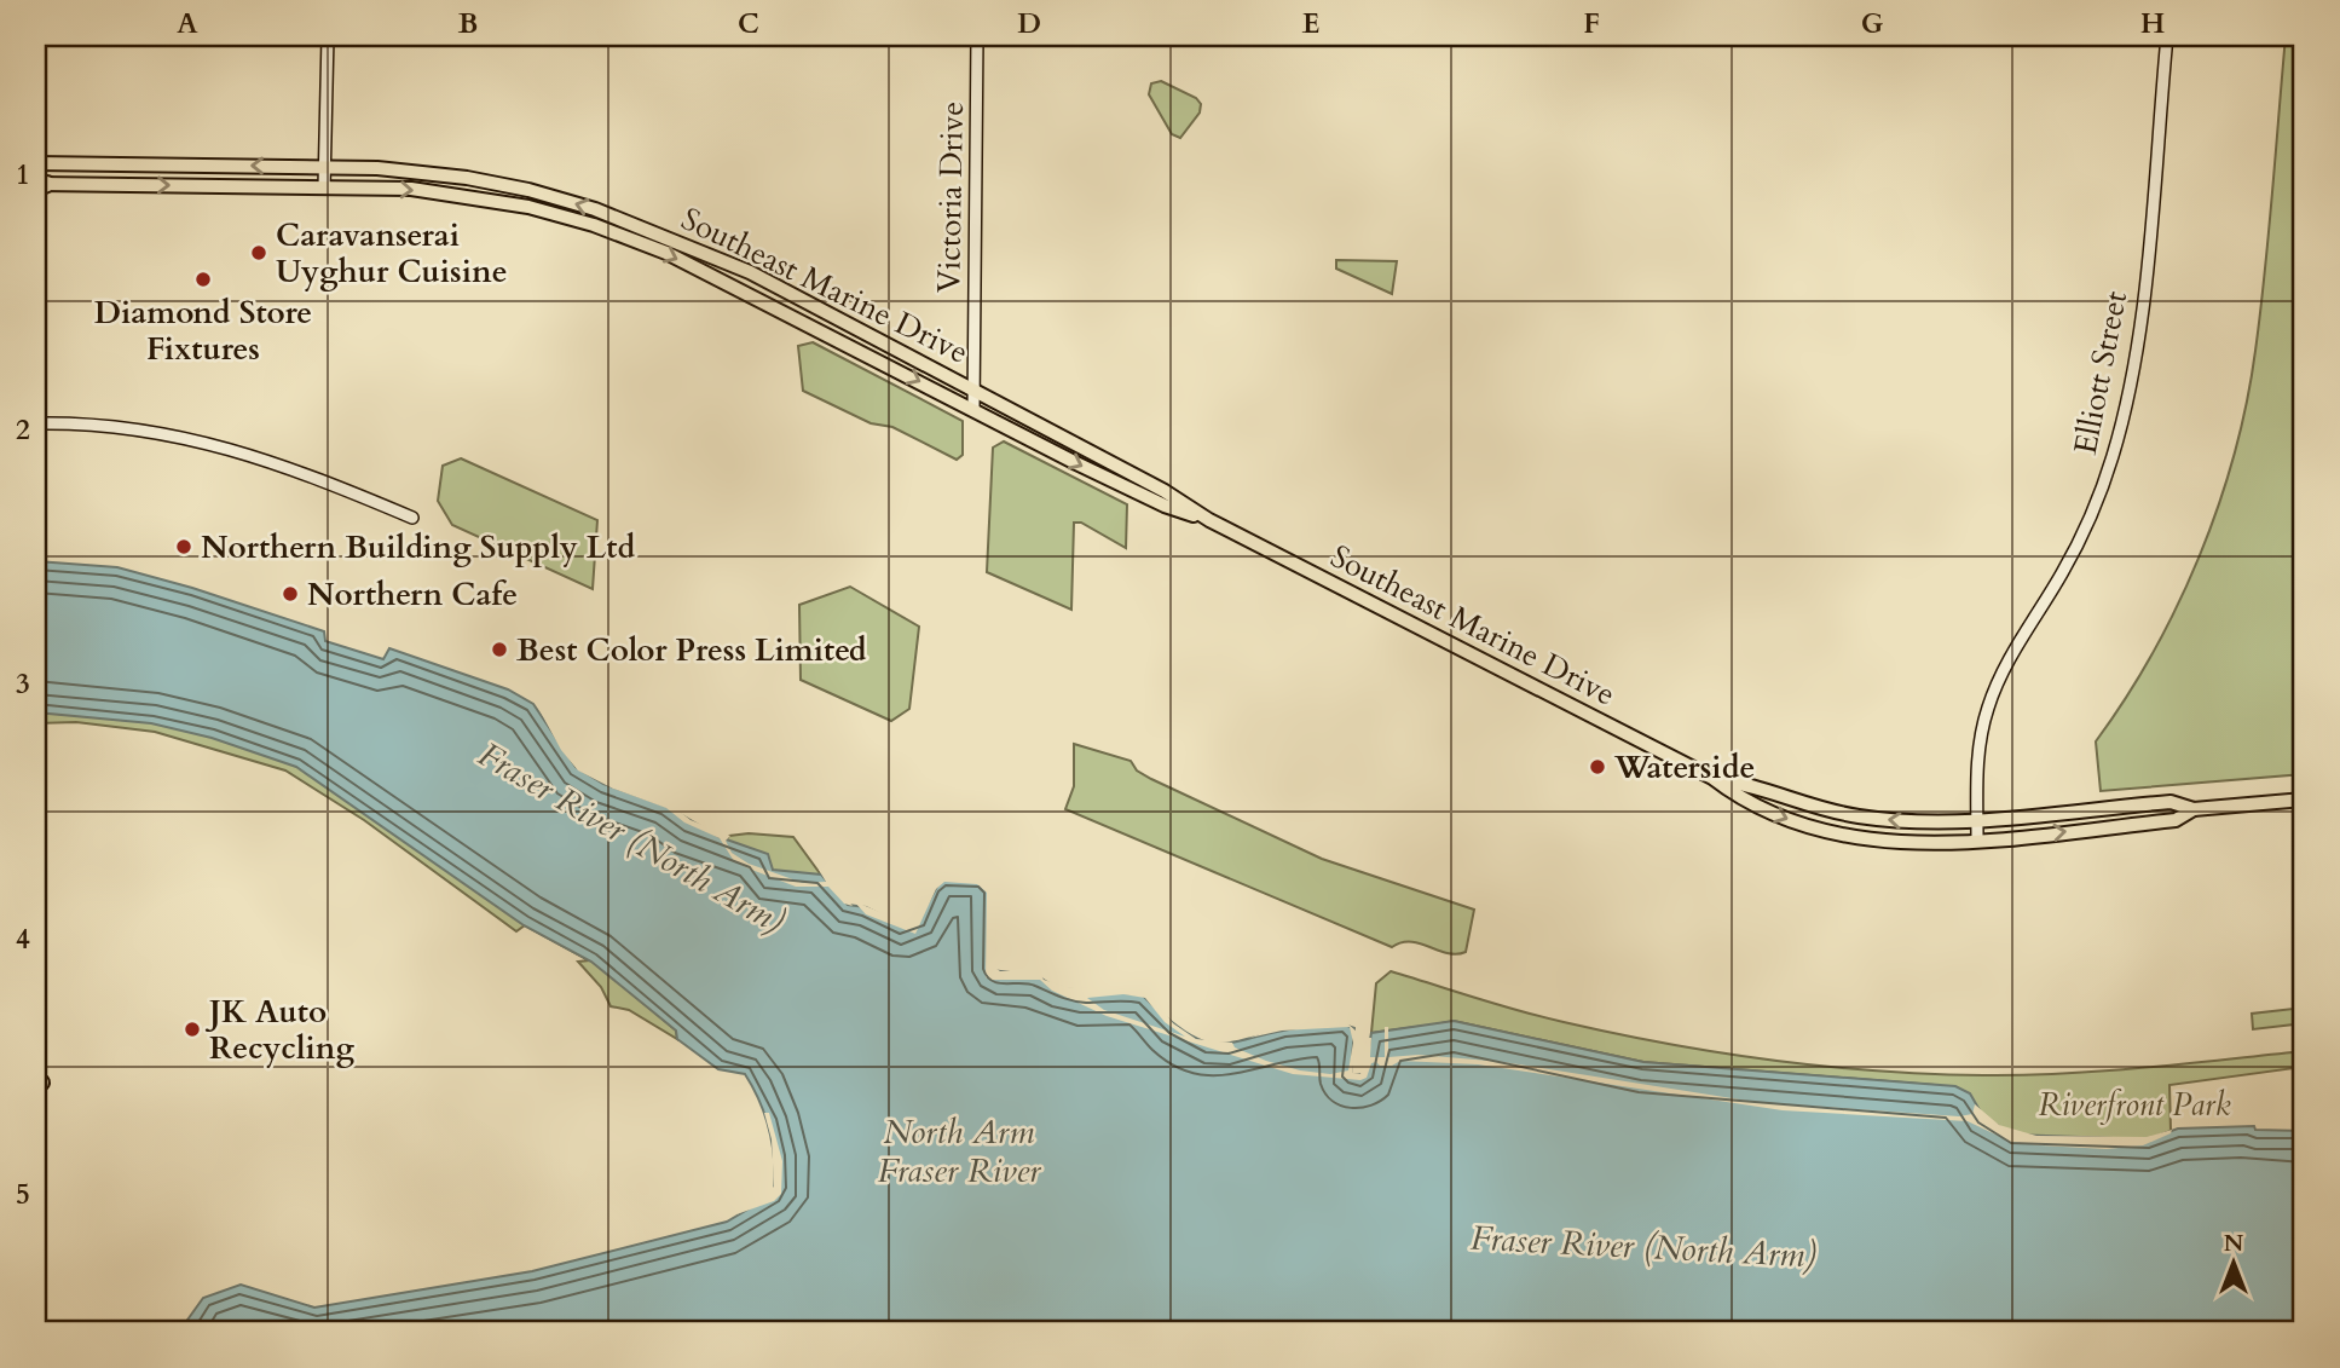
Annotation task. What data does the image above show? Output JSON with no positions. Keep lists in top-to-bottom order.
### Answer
{
  "streets": {
    "main road": ["Southeast Marine Drive"],
    "street": ["Victoria Drive", "Elliott Street"]
  },
  "crossings": [
    ["Victoria Drive", "Southeast Marine Drive"],
    ["Southeast Marine Drive", "Elliott Street"]
  ],
  "water": ["Fraser River (North Arm)", "North Arm Fraser River"],
  "parks": ["Riverfront Park"],
  "places": [
    "Caravanserai Uyghur Cuisine",
    "Diamond Store Fixtures",
    "Northern Building Supply Ltd",
    "Northern Cafe",
    "Best Color Press Limited",
    "Waterside",
    "JK Auto Recycling"
  ],
  "north": "top",
  "grid": {
    "columns": [
      "A",
      "B",
      "C",
      "D",
      "E",
      "F",
      "G",
      "H"
    ],
    "rows": [
      "1",
      "2",
      "3",
      "4",
      "5"
    ]
  }
}
